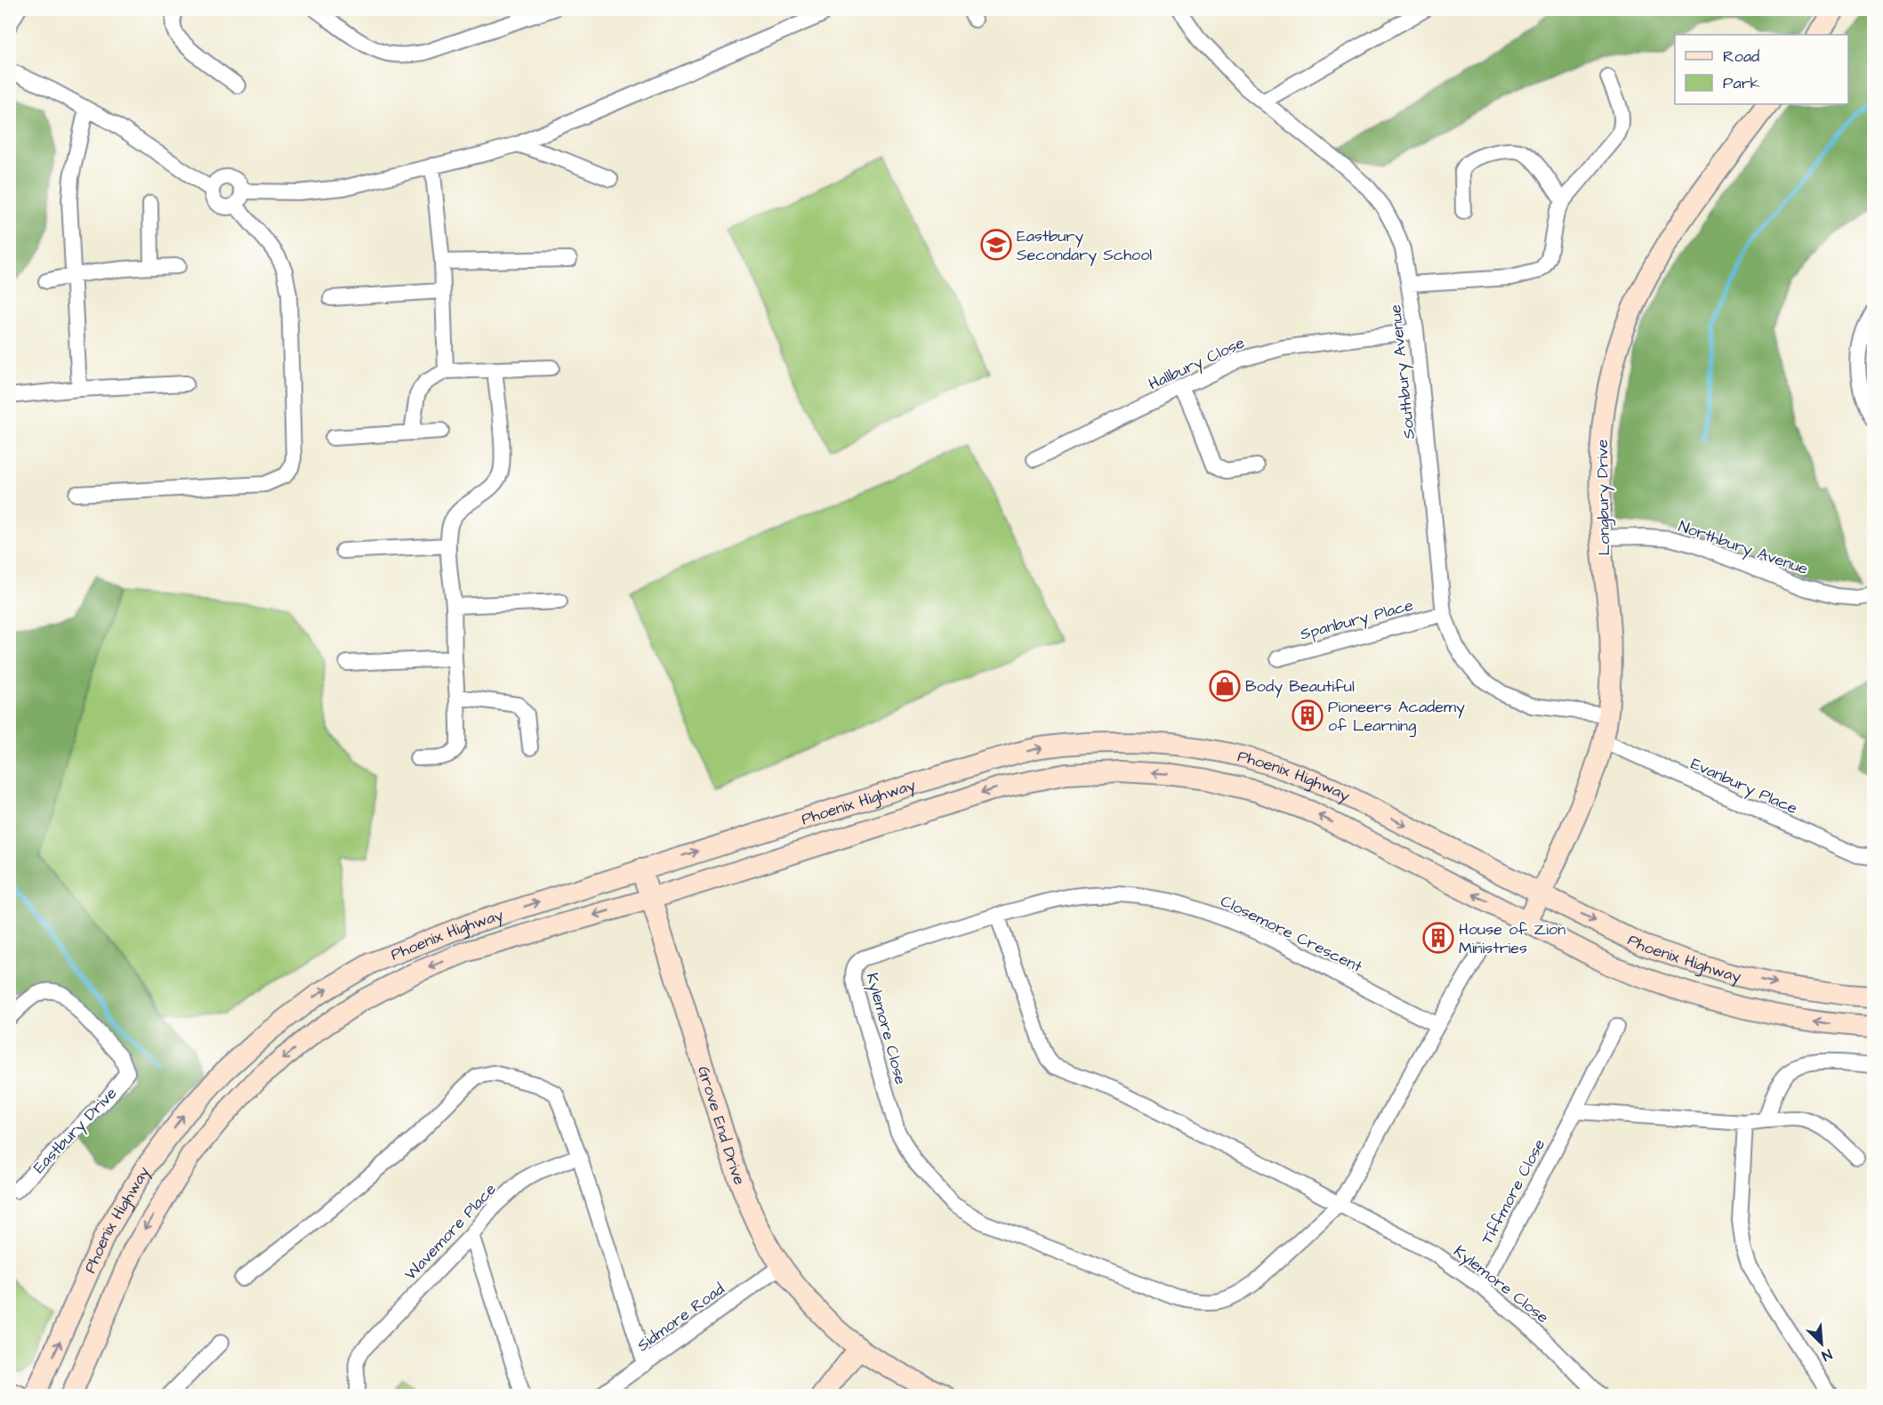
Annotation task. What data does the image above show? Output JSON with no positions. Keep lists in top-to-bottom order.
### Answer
{
  "streets": {
    "main road": ["Longbury Drive", "Phoenix Highway", "Grove End Drive"],
    "street": [
      "Hallbury Close",
      "Southbury Avenue",
      "Northbury Avenue",
      "Spanbury Place",
      "Evanbury Place",
      "Closemore Crescent",
      "Kylemore Close",
      "Eastbury Drive",
      "Tiffmore Close",
      "Wavemore Place",
      "Sidmore Road"
    ]
  },
  "crossings": [
    ["Hallbury Close", "Southbury Avenue"],
    ["Southbury Avenue", "Longbury Drive"],
    ["Southbury Avenue", "Spanbury Place"],
    ["Longbury Drive", "Northbury Avenue"],
    ["Longbury Drive", "Phoenix Highway"],
    ["Longbury Drive", "Evanbury Place"],
    ["Phoenix Highway", "Grove End Drive"],
    ["Closemore Crescent", "Kylemore Close"],
    ["Kylemore Close", "Tiffmore Close"],
    ["Grove End Drive", "Sidmore Road"]
  ],
  "places": {
    "school or university": ["Eastbury Secondary School"],
    "shop": ["Body Beautiful"],
    "building": ["Pioneers Academy of Learning", "House of Zion Ministries"]
  },
  "legend": ["Road", "Park"],
  "north": "bottom right"
}
